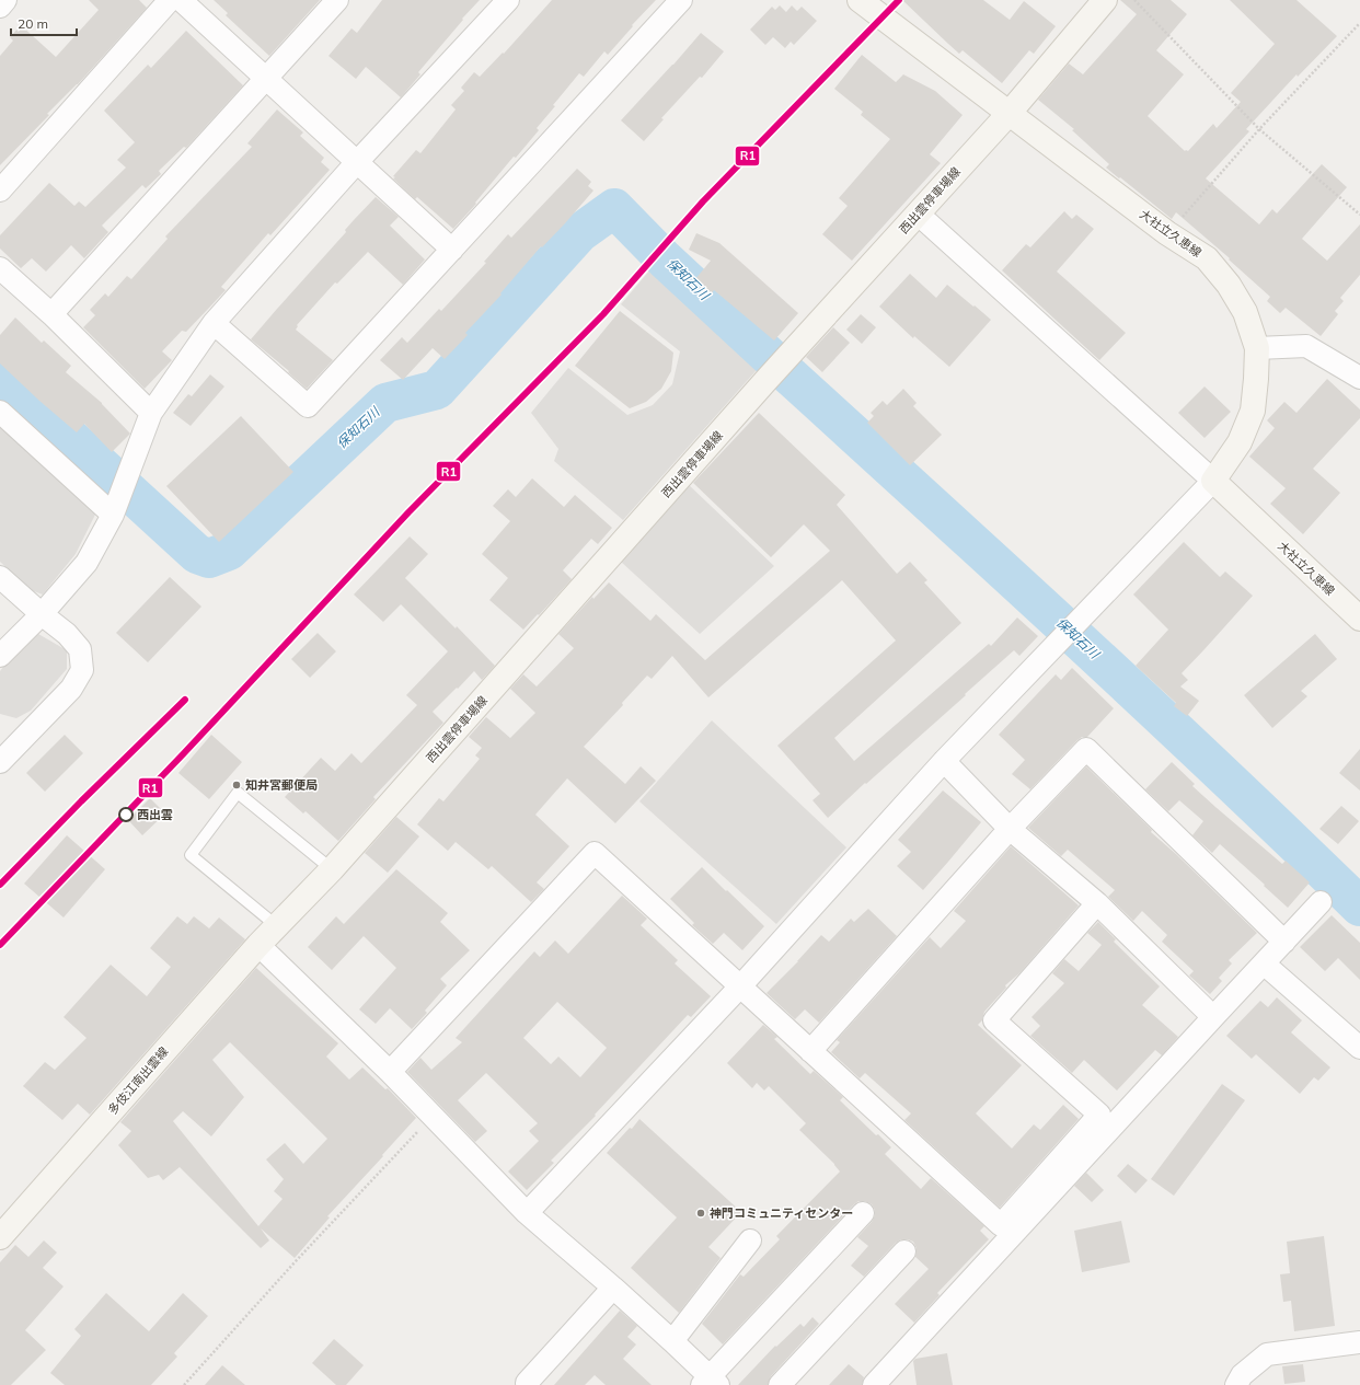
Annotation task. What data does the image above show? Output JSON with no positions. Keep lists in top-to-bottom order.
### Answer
{
  "streets": {
    "main road": ["西出雲停車場線", "大社立久恵線", "多伎江南出雲線"]
  },
  "crossings": [
    ["西出雲停車場線", "大社立久恵線"],
    ["西出雲停車場線", "多伎江南出雲線"]
  ],
  "water": ["保知石川"],
  "places": ["知井宮郵便局", "西出雲", "神門コミュニティセンター"],
  "lines": ["transit line R1"],
  "scale_bar": "20 m"
}
